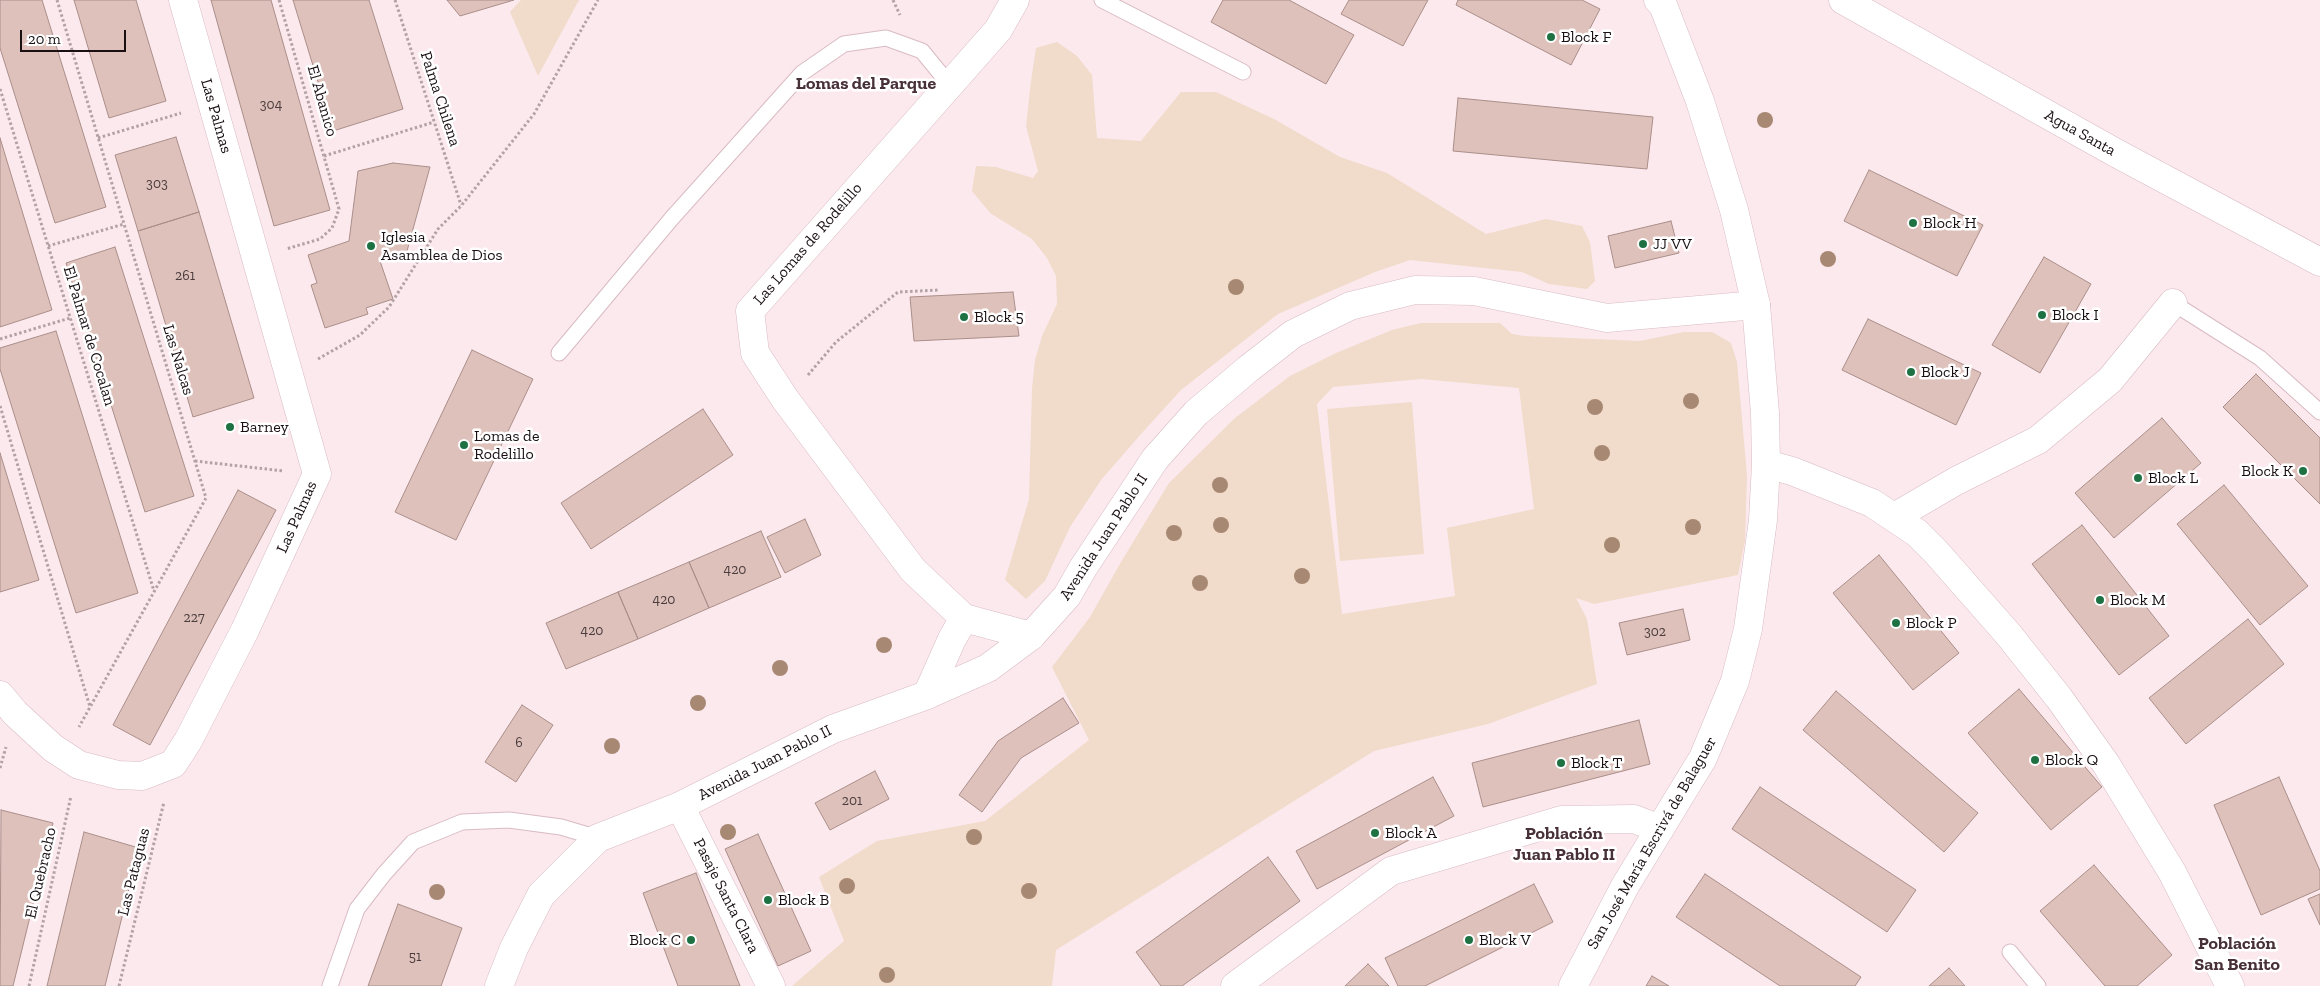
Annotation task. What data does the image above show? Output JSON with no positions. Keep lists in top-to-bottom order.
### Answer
{
  "streets": {
    "street": [
      "Las Palmas",
      "Agua Santa",
      "Las Lomas de Rodelillo",
      "Avenida Juan Pablo II",
      "San José María Escrivá de Balaguer",
      "Pasaje Santa Clara"
    ],
    "path": [
      "Palma Chilena",
      "El Abanico",
      "El Palmar de Cocalan",
      "Las Nalcas",
      "Las Pataguas",
      "El Quebracho"
    ]
  },
  "crossings": [
    ["El Abanico", "Las Palmas"],
    ["Las Palmas", "Las Pataguas"],
    ["Las Lomas de Rodelillo", "Avenida Juan Pablo II"],
    ["El Palmar de Cocalan", "Las Nalcas"],
    ["Avenida Juan Pablo II", "San José María Escrivá de Balaguer"],
    ["Avenida Juan Pablo II", "Pasaje Santa Clara"]
  ],
  "districts": ["Lomas del Parque", "Población Juan Pablo II", "Población San Benito"],
  "places": [
    "Block F",
    "Block H",
    "JJ VV",
    "Iglesia Asamblea de Dios",
    "Block I",
    "Block 5",
    "Block J",
    "Barney",
    "Lomas de Rodelillo",
    "Block K",
    "Block L",
    "Block M",
    "Block P",
    "Block Q",
    "Block T",
    "Block A",
    "Block B",
    "Block C",
    "Block V"
  ],
  "house_numbers": [
    "304",
    "303",
    "261",
    "420",
    "420",
    "227",
    "420",
    "302",
    "6",
    "201",
    "51"
  ],
  "scale_bar": "20 m"
}
